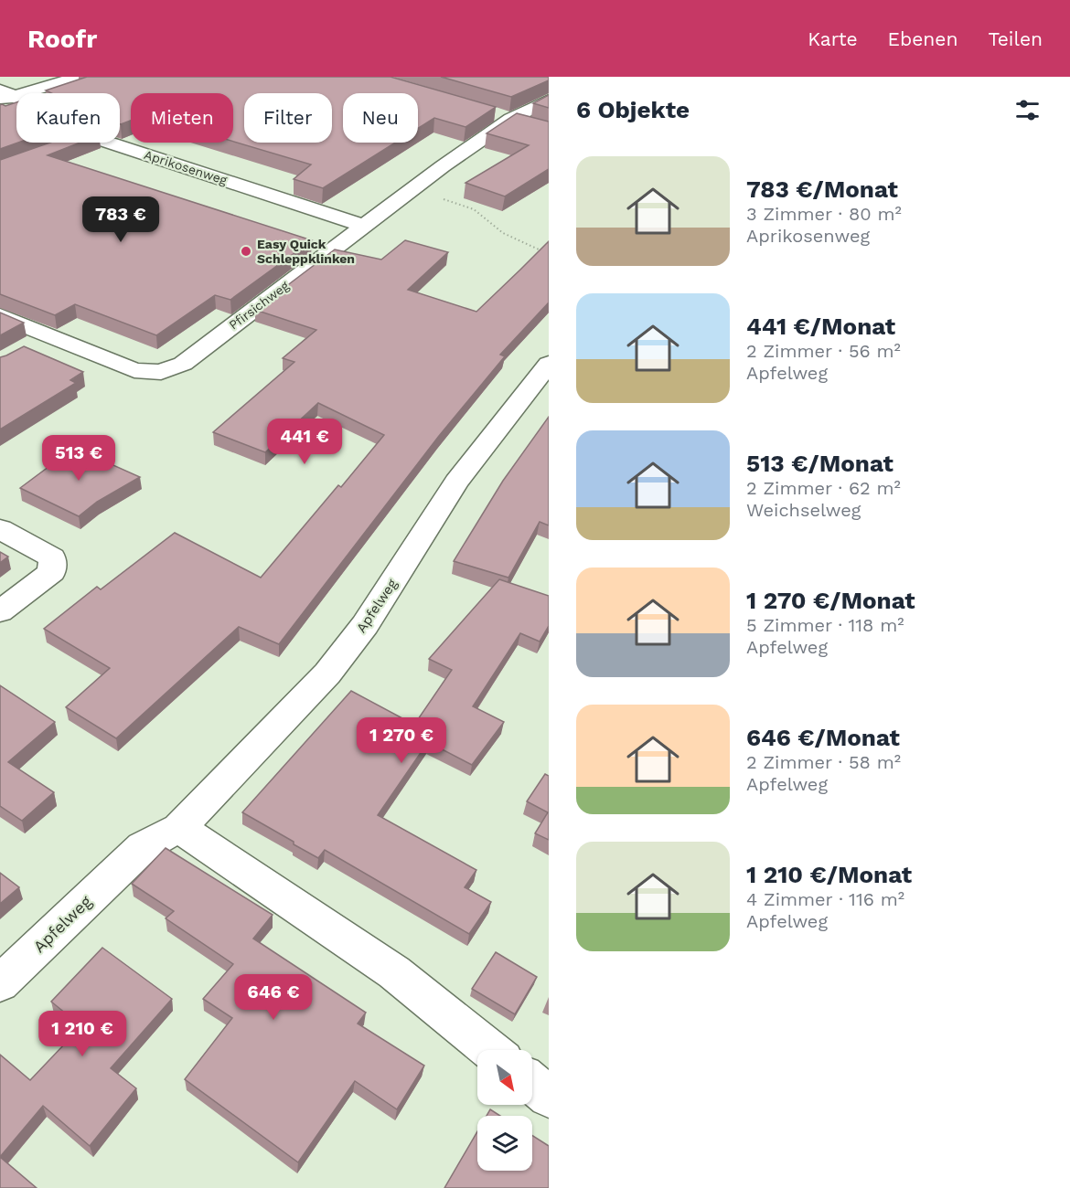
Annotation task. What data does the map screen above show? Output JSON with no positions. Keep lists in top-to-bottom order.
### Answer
{
  "streets": {
    "street": ["Aprikosenweg", "Pfirsichweg", "Apfelweg"]
  },
  "crossings": [
    ["Aprikosenweg", "Pfirsichweg"]
  ],
  "places": ["Easy Quick Schleppklinken"],
  "north": "bottom right",
  "page": {
    "header": "Roofr",
    "nav": ["Karte", "Ebenen", "Teilen"],
    "heading": "6 Objekte",
    "chip": [
      "Kaufen",
      "Mieten",
      "Filter",
      "Neu"
    ],
    "list": [
      {
        "name": "783 €/Monat",
        "note": "3 Zimmer · 80 m² · Aprikosenweg"
      },
      {
        "name": "441 €/Monat",
        "note": "2 Zimmer · 56 m² · Apfelweg"
      },
      {
        "name": "513 €/Monat",
        "note": "2 Zimmer · 62 m² · Weichselweg"
      },
      {
        "name": "1 270 €/Monat",
        "note": "5 Zimmer · 118 m² · Apfelweg"
      },
      {
        "name": "646 €/Monat",
        "note": "2 Zimmer · 58 m² · Apfelweg"
      },
      {
        "name": "1 210 €/Monat",
        "note": "4 Zimmer · 116 m² · Apfelweg"
      }
    ],
    "price": [
      "783 €",
      "441 €",
      "513 €",
      "1 270 €",
      "646 €",
      "1 210 €"
    ]
  }
}
